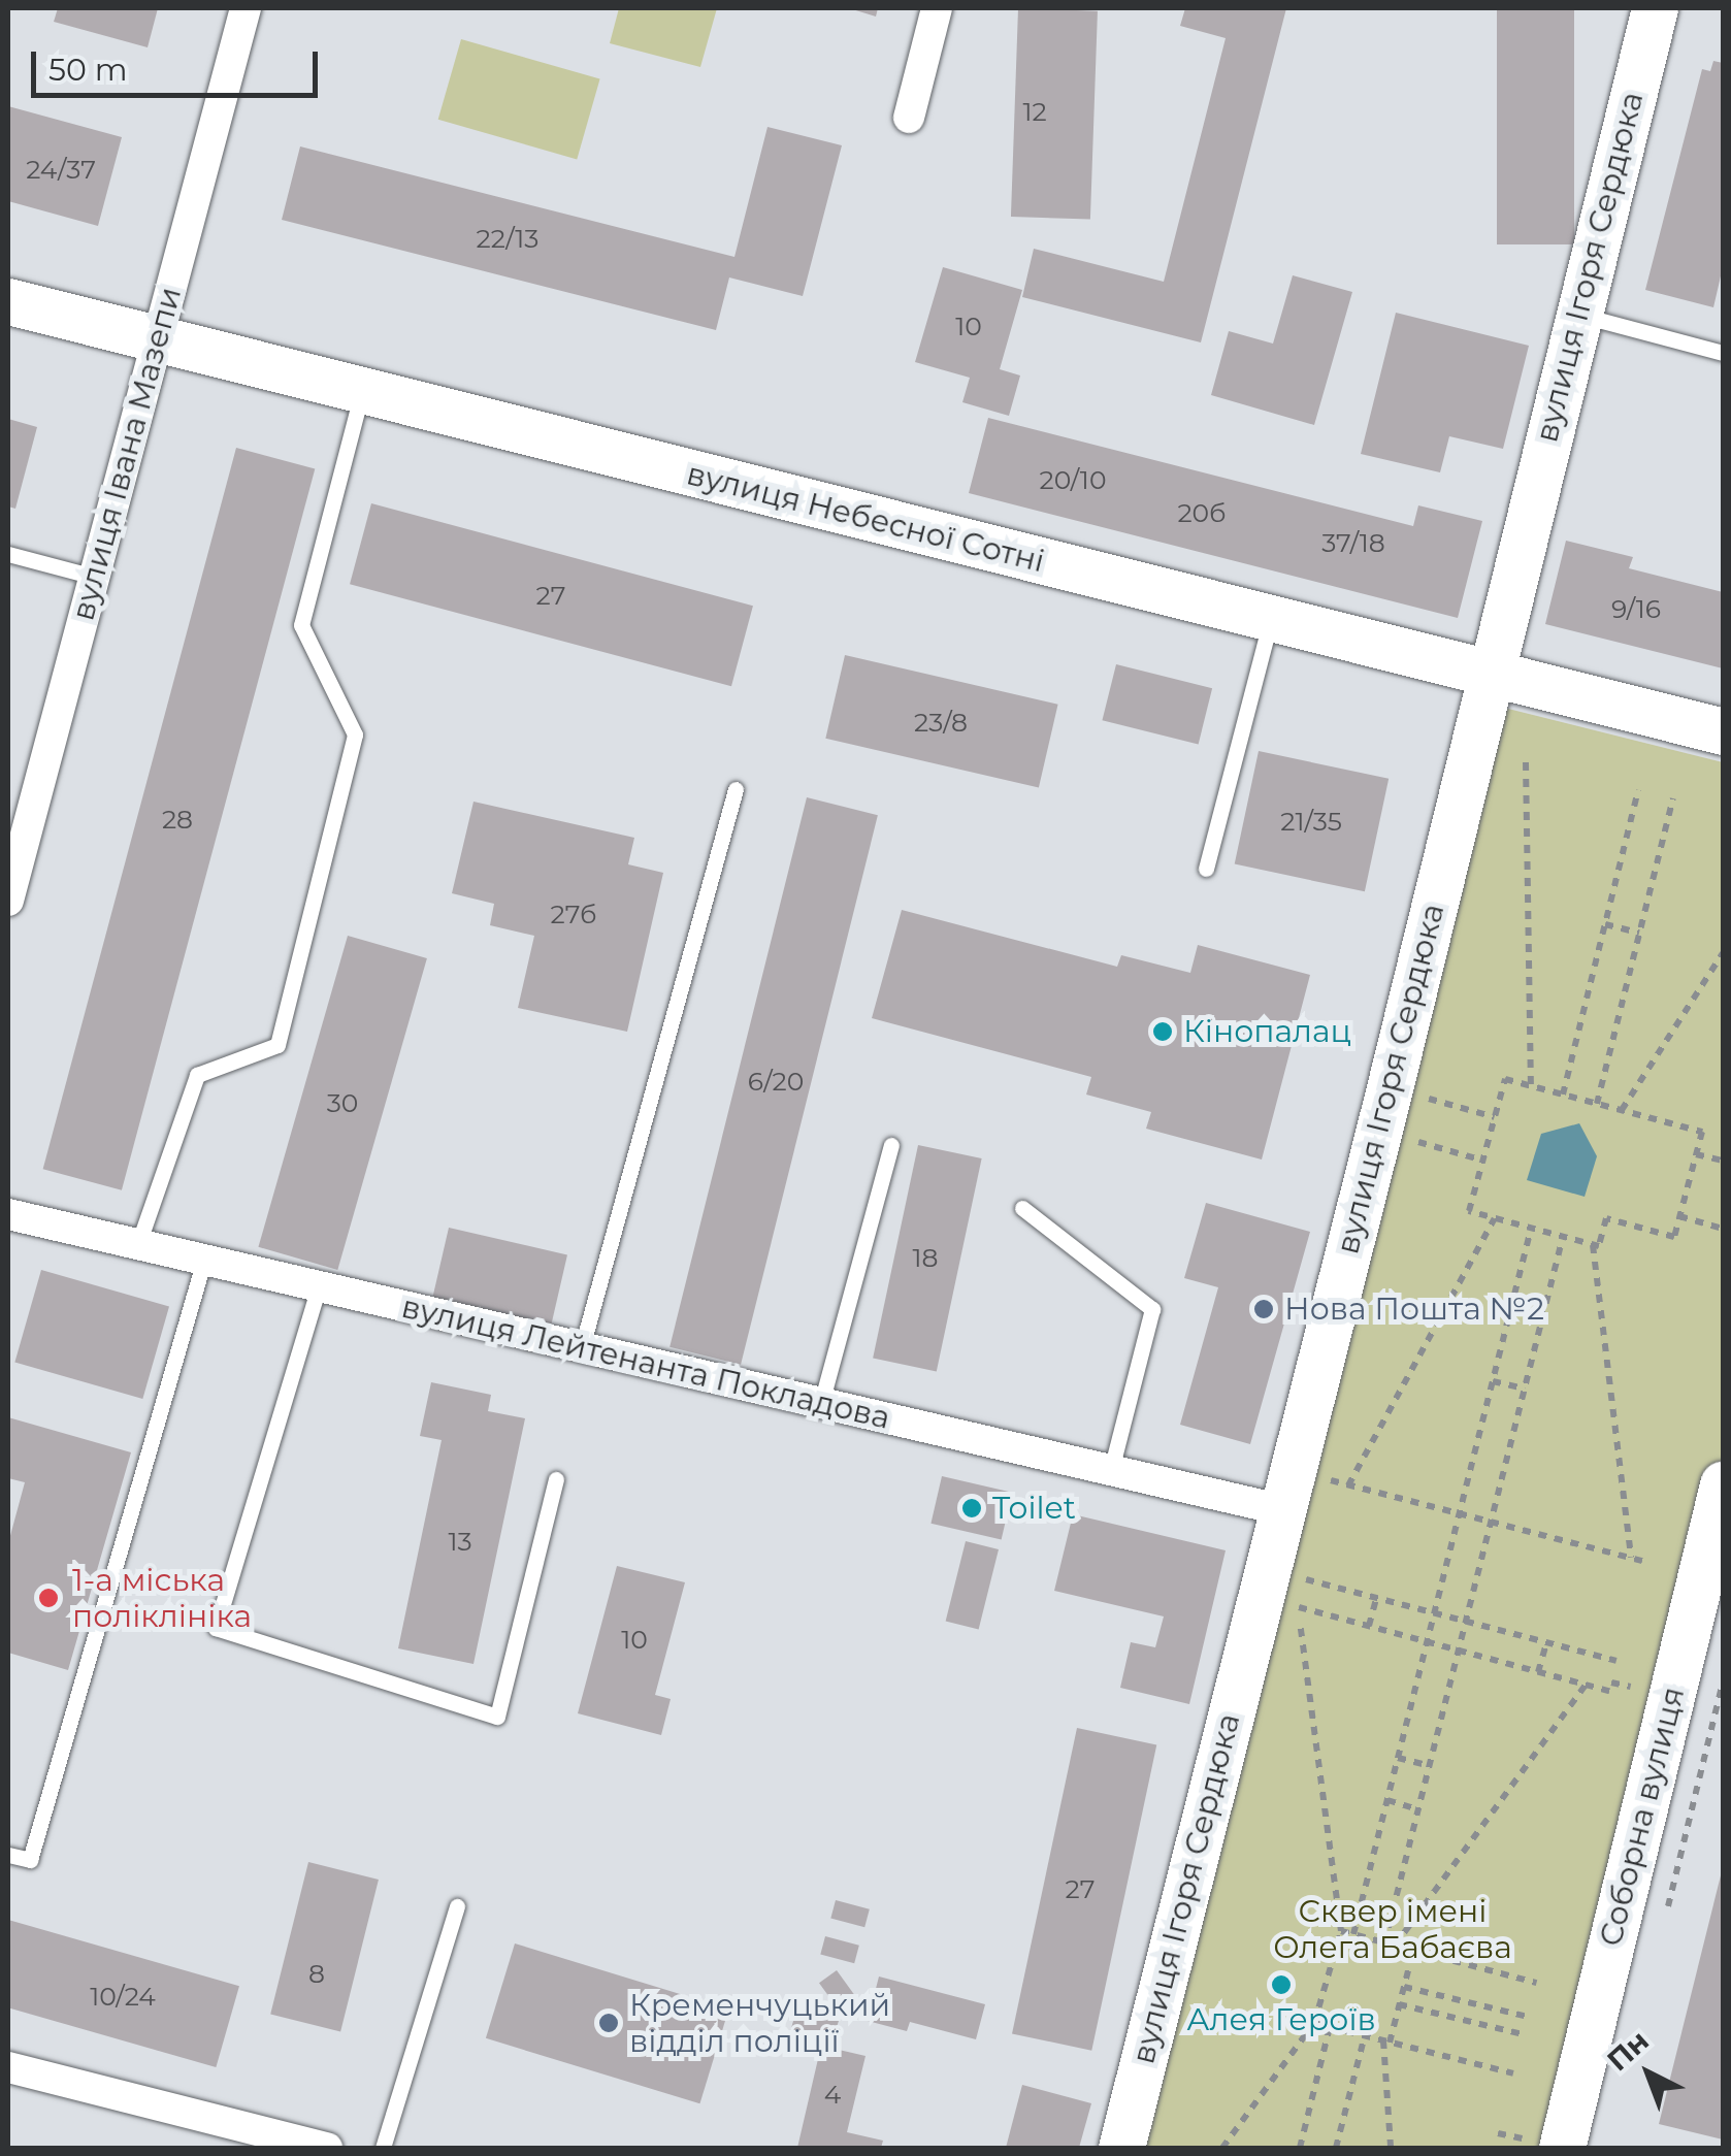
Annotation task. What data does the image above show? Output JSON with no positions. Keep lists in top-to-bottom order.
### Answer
{
  "streets": {
    "street": [
      "вулиця Ігоря Сердюка",
      "вулиця Івана Мазепи",
      "вулиця Небесної Сотні",
      "вулиця Лейтенанта Покладова",
      "Соборна вулиця"
    ]
  },
  "crossings": [
    ["вулиця Ігоря Сердюка", "вулиця Небесної Сотні"],
    ["вулиця Ігоря Сердюка", "вулиця Лейтенанта Покладова"],
    ["вулиця Івана Мазепи", "вулиця Небесної Сотні"]
  ],
  "parks": ["Сквер імені Олега Бабаєва"],
  "places": [
    "Кінопалац",
    "Нова Пошта №2",
    "Toilet",
    "1-а міська поліклініка",
    "Алея Героїв",
    "Кременчуцький відділ поліції"
  ],
  "house_numbers": [
    "12",
    "24/37",
    "22/13",
    "10",
    "20/10",
    "20б",
    "37/18",
    "27",
    "9/16",
    "23/8",
    "28",
    "21/35",
    "27б",
    "6/20",
    "30",
    "18",
    "13",
    "10",
    "27",
    "8",
    "10/24",
    "4"
  ],
  "scale_bar": "50 m",
  "north": "top left"
}
